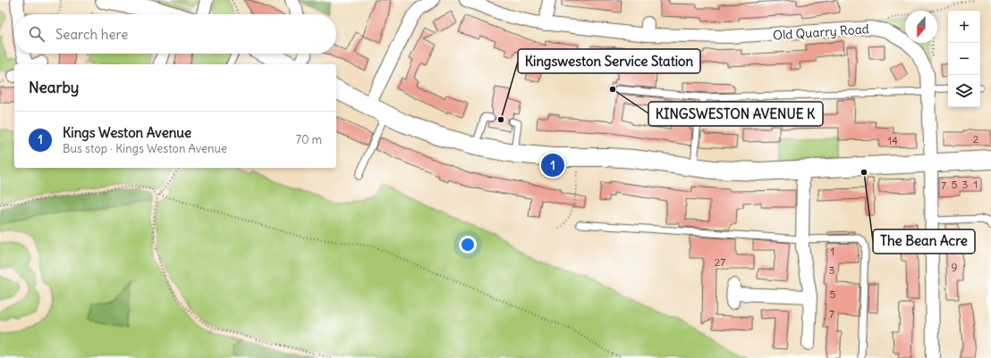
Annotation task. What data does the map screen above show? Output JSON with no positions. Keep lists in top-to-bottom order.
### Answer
{
  "streets": {
    "street": ["Old Quarry Road"]
  },
  "places": ["KINGSWESTON AVENUE K", "Kingsweston Service Station", "The Bean Acre"],
  "house_numbers": [
    "2",
    "14",
    "5",
    "3",
    "1",
    "7",
    "1",
    "27",
    "9",
    "3",
    "5",
    "7"
  ],
  "north": "bottom",
  "page": {
    "map_buttons": ["+", "−"],
    "search": "Search here",
    "heading": "Nearby",
    "list": [
      {
        "mark": "1",
        "name": "Kings Weston Avenue",
        "note": "Bus stop · Kings Weston Avenue",
        "value": "70 m"
      }
    ],
    "pins": "1"
  }
}
